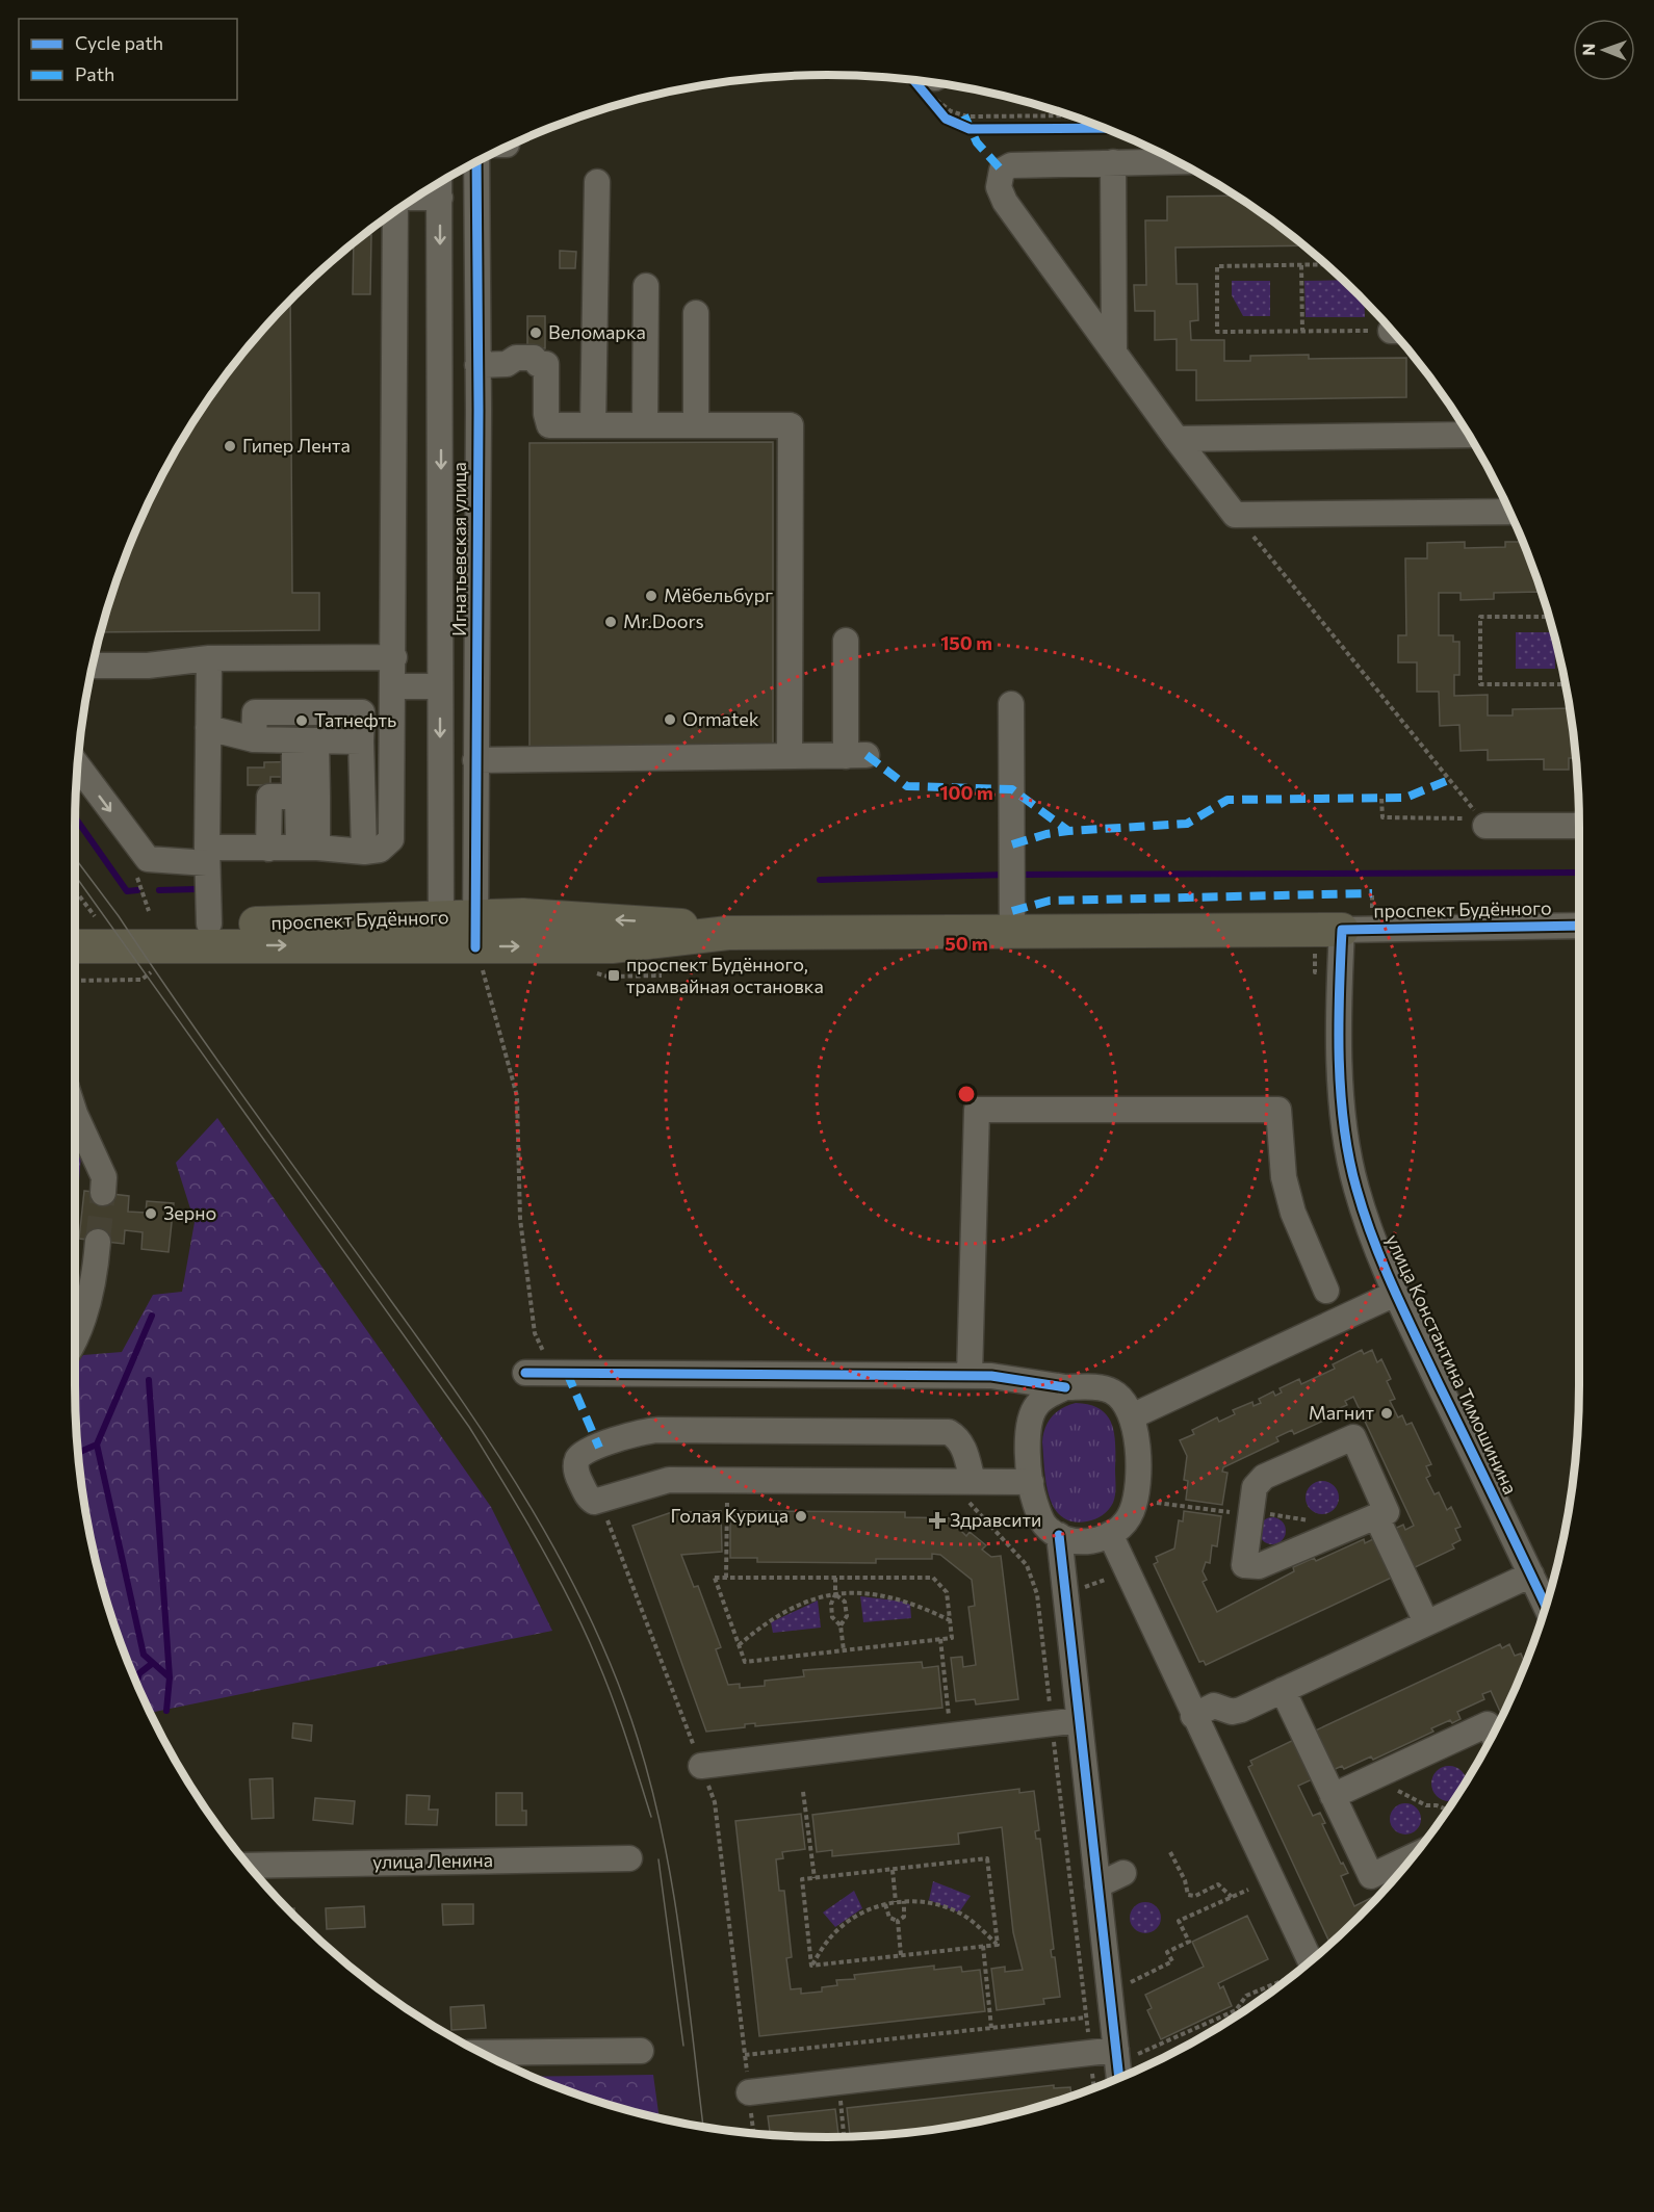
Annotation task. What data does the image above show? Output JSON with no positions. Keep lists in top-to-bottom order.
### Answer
{
  "streets": {
    "main road": ["проспект Будённого"],
    "street": ["Игнатьевская улица", "улица Константина Тимошинина", "улица Ленина"]
  },
  "crossings": [
    ["Игнатьевская улица", "проспект Будённого"],
    ["проспект Будённого", "улица Константина Тимошинина"]
  ],
  "places": {
    "other": [
      "Веломарка",
      "Гипер Лента",
      "Мёбельбург",
      "Mr.Doors",
      "Ormatek",
      "Татнефть",
      "Зерно",
      "Магнит",
      "Голая Курица"
    ],
    "transit": ["проспект Будённого, трамвайная остановка"],
    "health": ["Здравсити"]
  },
  "legend": ["Cycle path", "Path"],
  "north": "left",
  "rings": ["150 m", "100 m", "50 m"]
}
